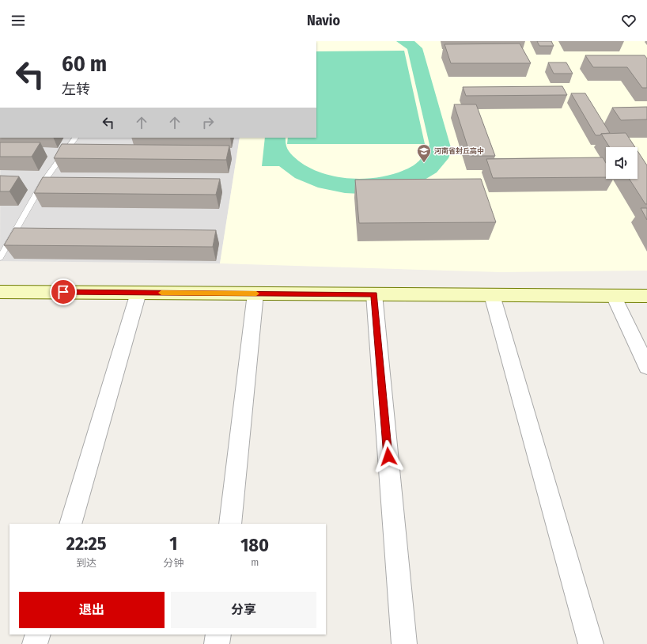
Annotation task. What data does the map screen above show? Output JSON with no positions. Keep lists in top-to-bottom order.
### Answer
{
  "places": {
    "school or university": ["河南省封丘高中"]
  },
  "page": {
    "header": "Navio",
    "turn": ["60 m", "左转"],
    "eta": [
      "22:25",
      "到达",
      "1",
      "分钟",
      "180",
      "m"
    ],
    "buttons": ["退出", "分享"]
  }
}
